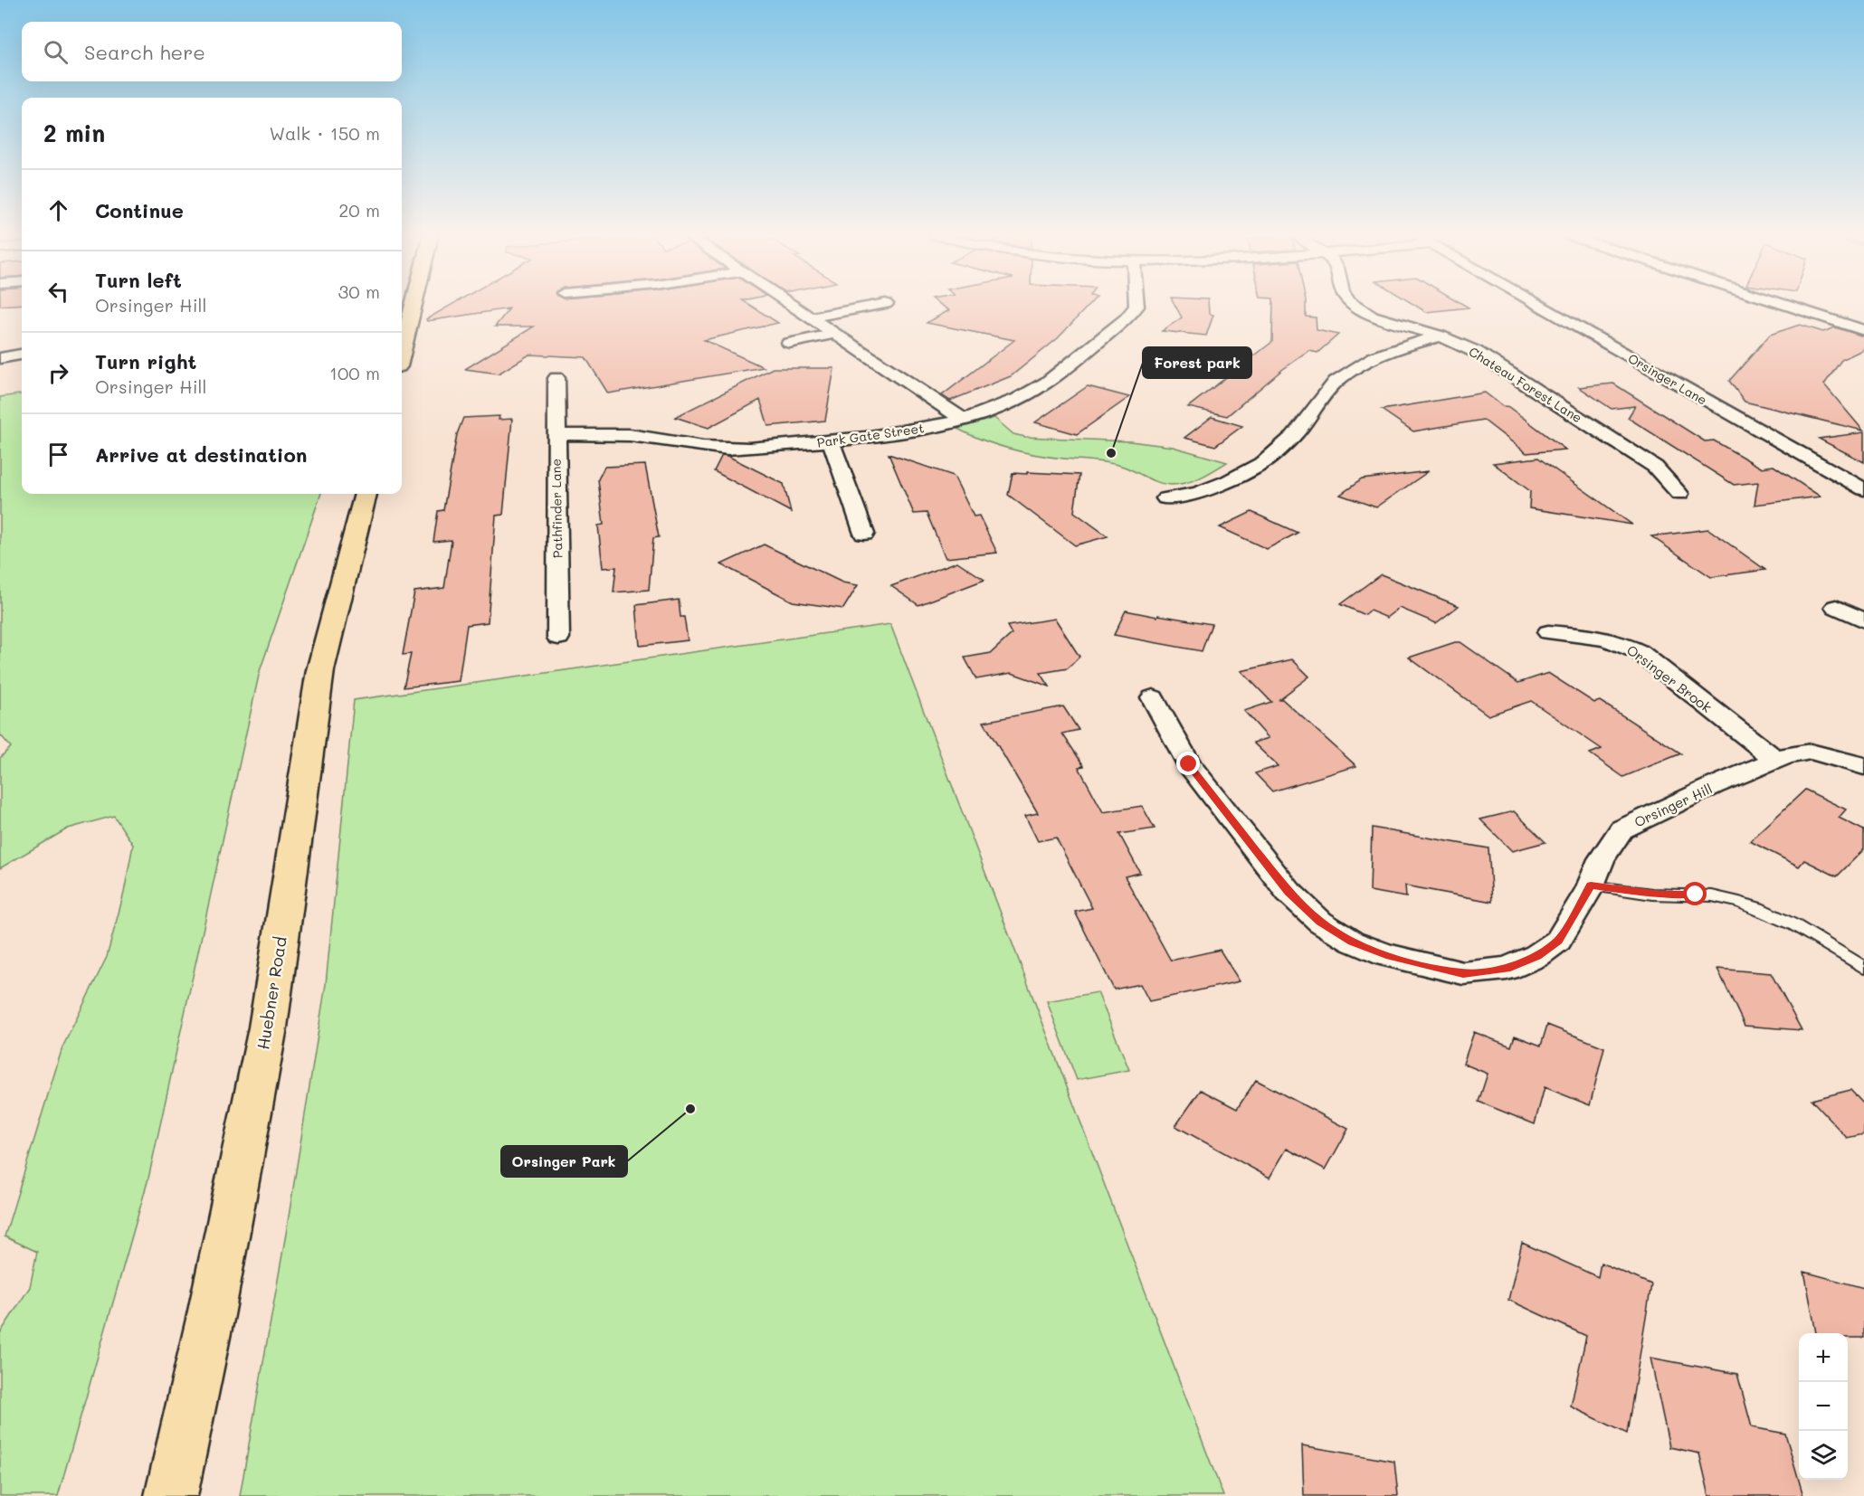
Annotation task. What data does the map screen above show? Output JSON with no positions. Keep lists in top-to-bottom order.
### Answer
{
  "streets": {
    "main road": ["Huebner Road"],
    "street": [
      "Orsinger Lane",
      "Chateau Forest Lane",
      "Park Gate Street",
      "Pathfinder Lane",
      "Orsinger Brook",
      "Orsinger Hill"
    ]
  },
  "crossings": [
    ["Park Gate Street", "Pathfinder Lane"],
    ["Orsinger Brook", "Orsinger Hill"]
  ],
  "places": ["Forest park", "Orsinger Park"],
  "page": {
    "search": "Search here",
    "heading": ["2 min", "Walk · 150 m"],
    "list": [
      ["Continue", "20 m"],
      ["Turn left", "Orsinger Hill", "30 m"],
      ["Turn right", "Orsinger Hill", "100 m"],
      "Arrive at destination"
    ],
    "map_buttons": ["+", "−"]
  }
}
